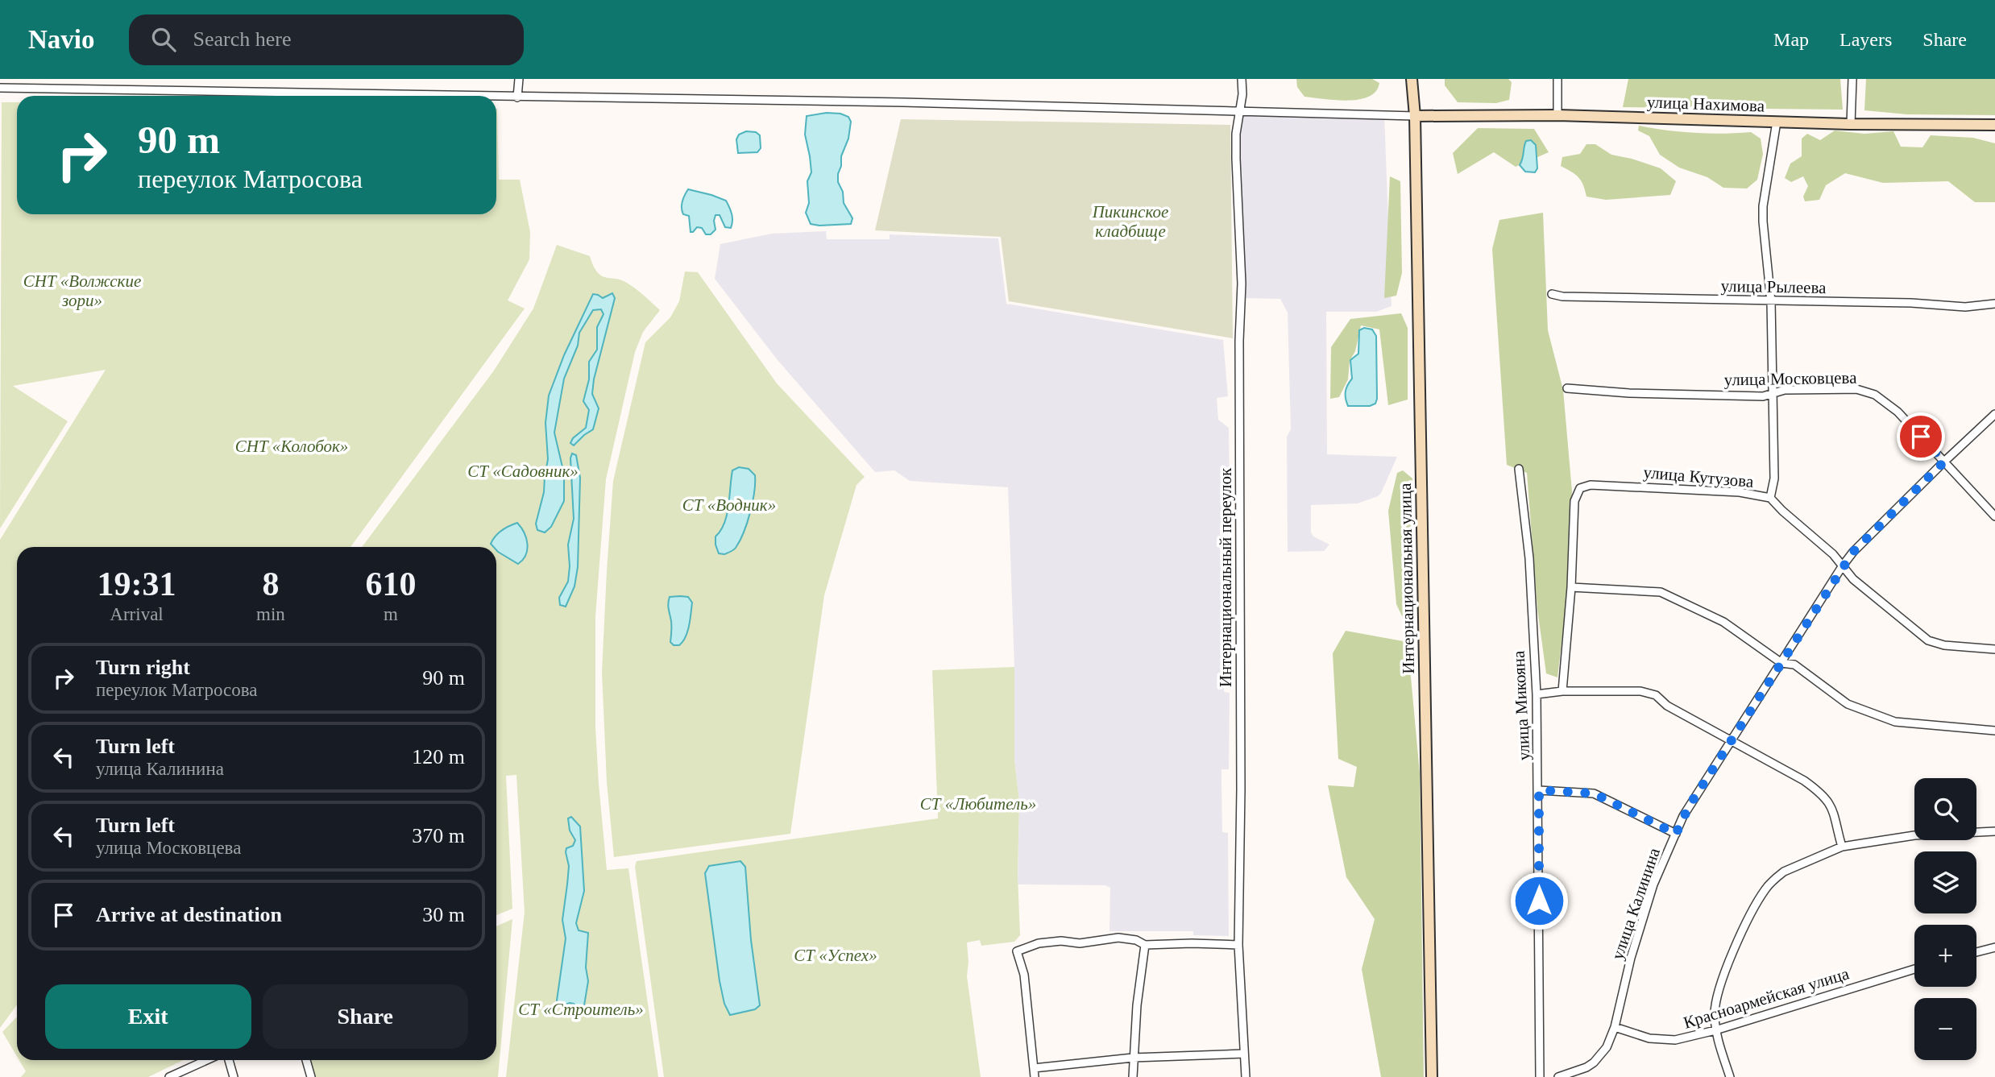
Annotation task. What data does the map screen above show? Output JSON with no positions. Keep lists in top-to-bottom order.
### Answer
{
  "streets": {
    "main road": ["улица Нахимова", "Интернациональная улица"],
    "street": [
      "улица Рылеева",
      "улица Московцева",
      "улица Кутузова",
      "Интернациональный переулок",
      "улица Микояна",
      "улица Калинина",
      "Красноармейская улица"
    ]
  },
  "crossings": [
    ["улица Нахимова", "Интернациональная улица"],
    ["улица Московцева", "улица Калинина"],
    ["улица Кутузова", "улица Калинина"],
    ["улица Калинина", "Красноармейская улица"]
  ],
  "parks": [
    "Пикинское кладбище",
    "СНТ «Волжские зори»",
    "СНТ «Колобок»",
    "СТ «Садовник»",
    "СТ «Водник»",
    "СТ «Любитель»",
    "СТ «Успех»",
    "СТ «Строитель»"
  ],
  "page": {
    "header": "Navio",
    "search": "Search here",
    "nav": ["Map", "Layers", "Share"],
    "turn": ["90 m", "переулок Матросова"],
    "eta": [
      "19:31",
      "Arrival",
      "8",
      "min",
      "610",
      "m"
    ],
    "list": [
      {
        "name": "Turn right",
        "note": "переулок Матросова",
        "value": "90 m"
      },
      {
        "name": "Turn left",
        "note": "улица Калинина",
        "value": "120 m"
      },
      {
        "name": "Turn left",
        "note": "улица Московцева",
        "value": "370 m"
      },
      {
        "name": "Arrive at destination",
        "value": "30 m"
      }
    ],
    "map_buttons": ["+", "−"],
    "buttons": ["Exit", "Share"]
  }
}
